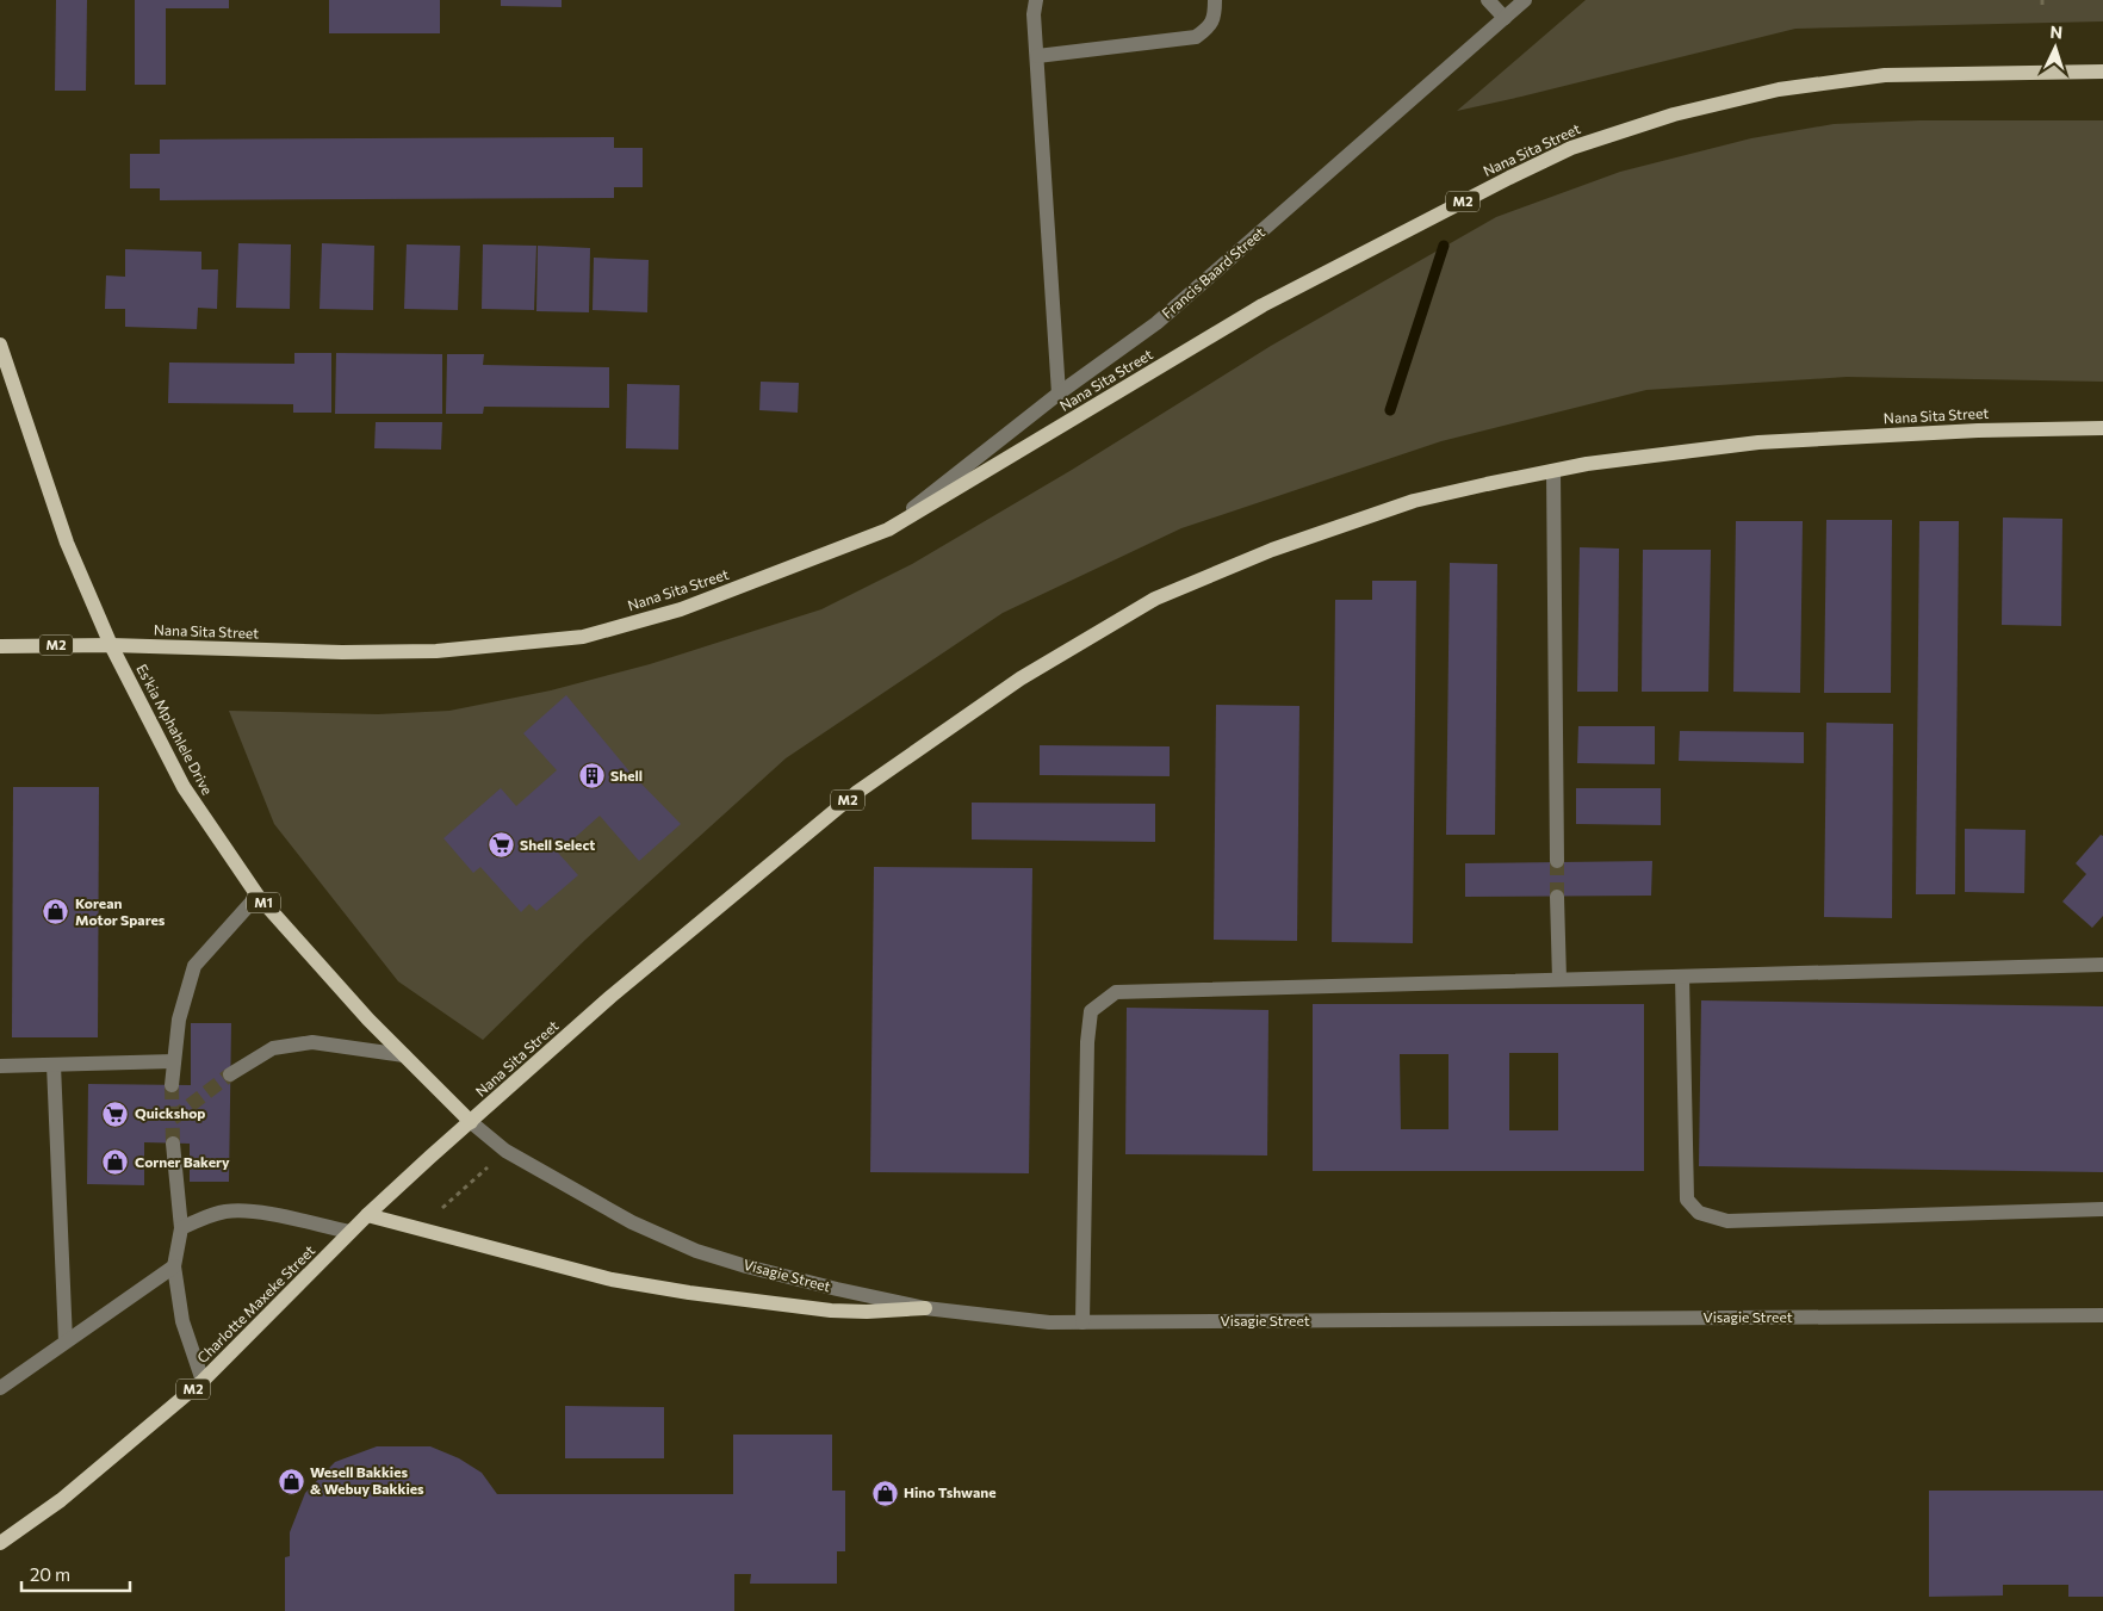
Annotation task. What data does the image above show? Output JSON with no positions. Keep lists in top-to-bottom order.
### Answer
{
  "streets": {
    "main road": [
      "Nana Sita Street",
      "M2",
      "Es'kia Mphahlele Drive",
      "M1",
      "Charlotte Maxeke Street"
    ],
    "street": ["Francis Baard Street", "Visagie Street"]
  },
  "crossings": [
    ["Nana Sita Street", "M2"],
    ["Nana Sita Street", "Francis Baard Street"],
    ["Nana Sita Street", "Es'kia Mphahlele Drive"],
    ["Nana Sita Street", "Visagie Street"],
    ["Nana Sita Street", "Charlotte Maxeke Street"],
    ["M2", "Es'kia Mphahlele Drive"],
    ["Es'kia Mphahlele Drive", "Visagie Street"],
    ["Es'kia Mphahlele Drive", "Charlotte Maxeke Street"],
    ["Visagie Street", "Charlotte Maxeke Street"]
  ],
  "places": {
    "building": ["Shell"],
    "supermarket": ["Shell Select", "Quickshop"],
    "shop": [
      "Korean Motor Spares",
      "Corner Bakery",
      "Wesell Bakkies & Webuy Bakkies",
      "Hino Tshwane"
    ]
  },
  "scale_bar": "20 m",
  "north": "top"
}
